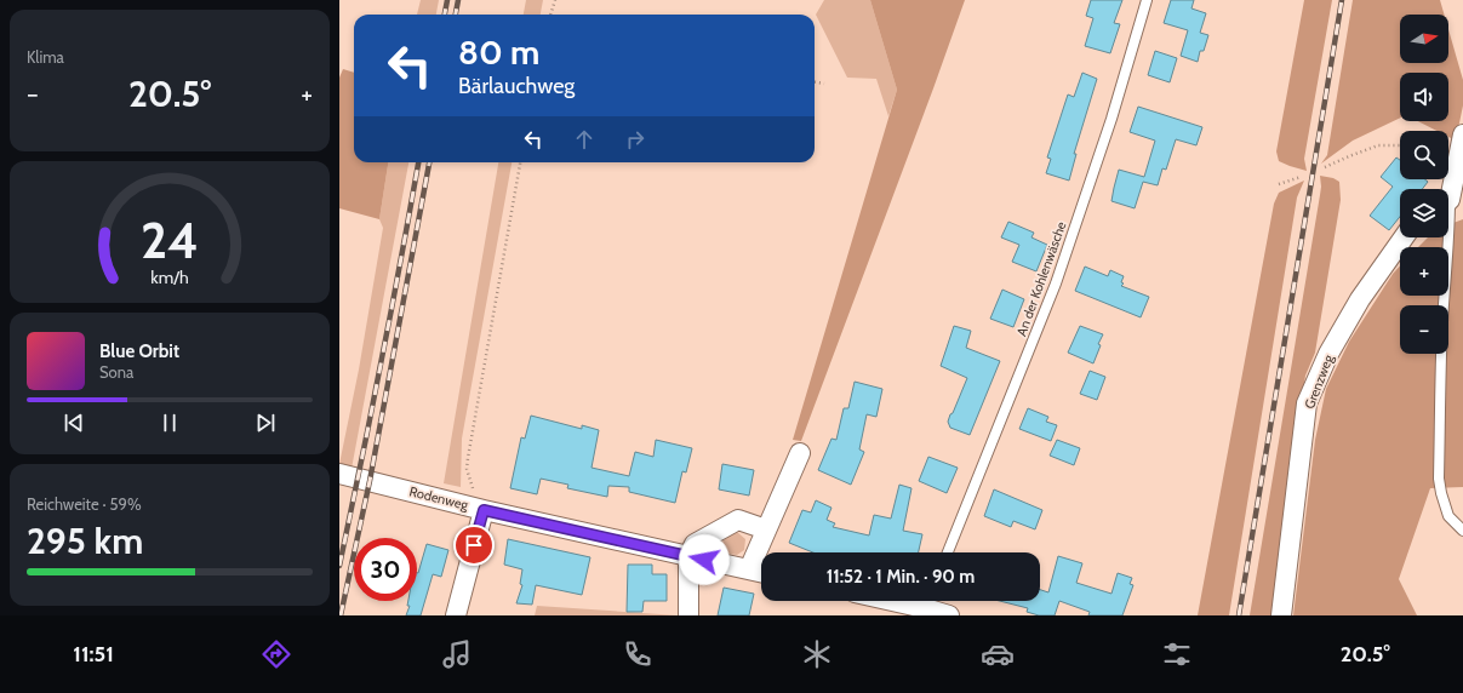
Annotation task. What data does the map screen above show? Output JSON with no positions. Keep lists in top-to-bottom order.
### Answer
{
  "streets": {
    "street": ["Grenzweg", "Rodenweg"],
    "lane": ["An der Kohlenwäsche"]
  },
  "north": "right",
  "page": {
    "tile": [
      "Klima",
      ["Reichweite · 59%", "295 km"]
    ],
    "map_buttons": ["+", "−"],
    "turn": ["80 m", "Bärlauchweg"],
    "heat": ["−", "20.5°", "+"],
    "song": ["Blue Orbit", "Sona"],
    "limit": "30",
    "trip": "11:52 · 1 Min. · 90 m",
    "tabs": ["11:51", "20.5°"],
    "gauge": ["24", "km/h"]
  }
}
